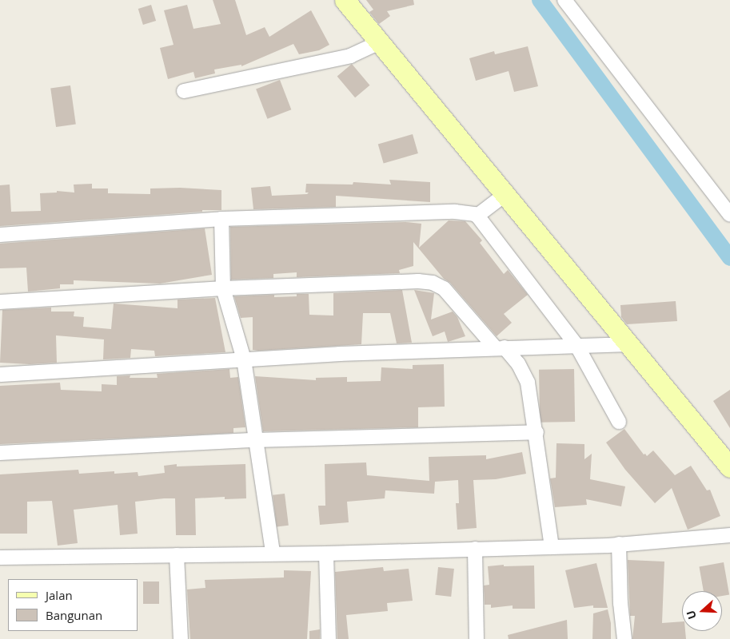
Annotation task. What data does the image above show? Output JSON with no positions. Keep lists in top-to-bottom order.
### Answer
{
  "legend": ["Jalan", "Bangunan"],
  "north": "left"
}
